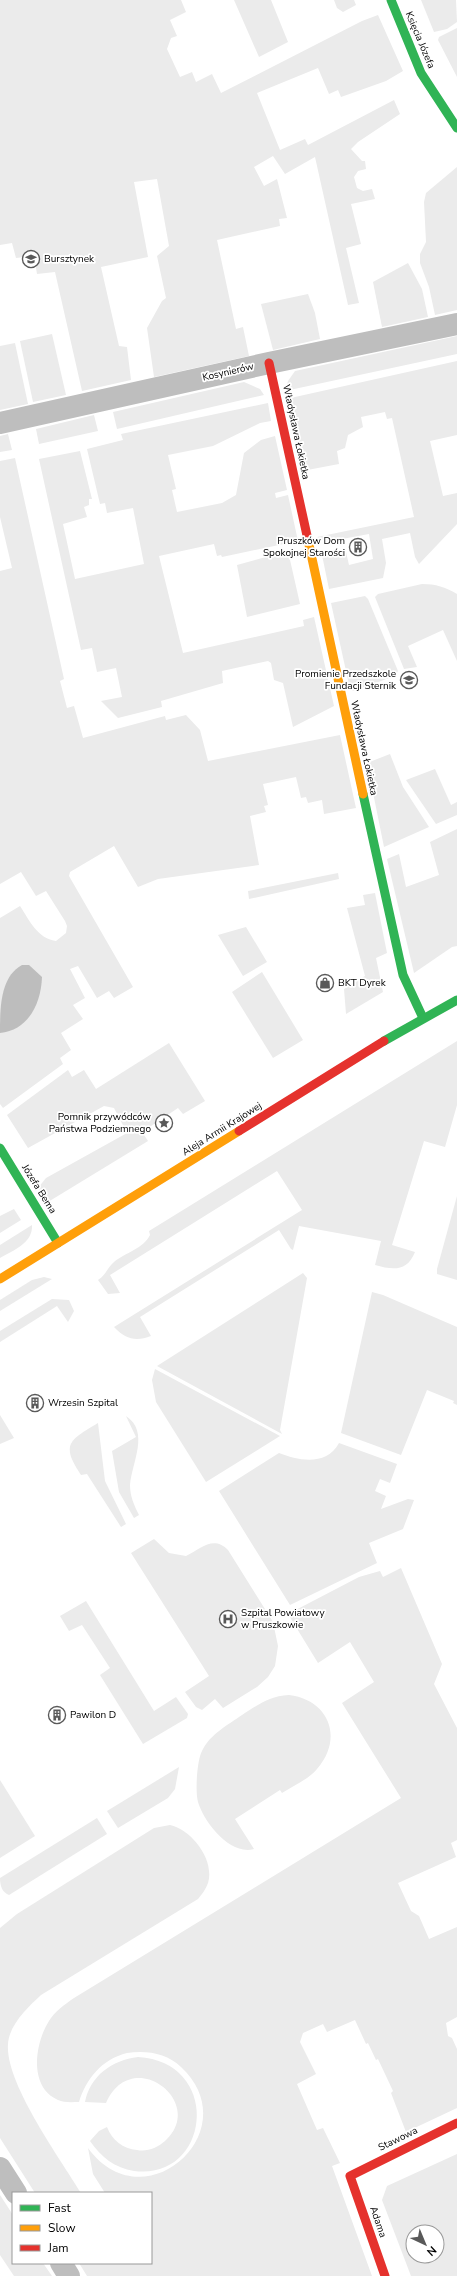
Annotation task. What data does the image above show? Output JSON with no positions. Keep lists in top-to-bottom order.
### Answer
{
  "streets": {
    "street": [
      "Księcia Józefa",
      "Kosynierów",
      "Władysława Łokietka",
      "Aleja Armii Krajowej",
      "Józefa Bema",
      "Stawowa",
      "Adama"
    ]
  },
  "crossings": [
    ["Kosynierów", "Władysława Łokietka"],
    ["Władysława Łokietka", "Aleja Armii Krajowej"],
    ["Aleja Armii Krajowej", "Józefa Bema"],
    ["Stawowa", "Adama"]
  ],
  "places": {
    "school or university": ["Bursztynek", "Promienie Przedszkole Fundacji Sternik"],
    "building": ["Pruszków Dom Spokojnej Starości", "Wrzesin Szpital", "Pawilon D"],
    "shop": ["BKT Dyrek"],
    "place": ["Pomnik przywódców Państwa Podziemnego"],
    "hospital": ["Szpital Powiatowy w Pruszkowie"]
  },
  "legend": ["Fast", "Slow", "Jam"],
  "north": "bottom right"
}
